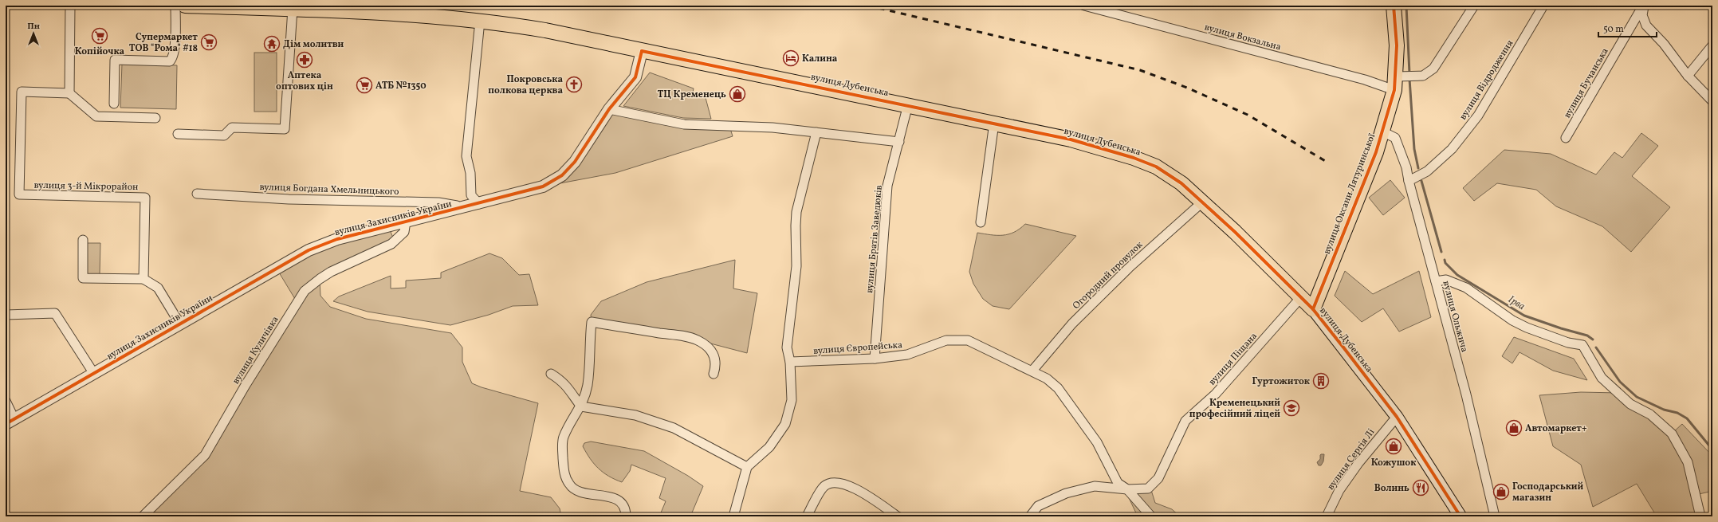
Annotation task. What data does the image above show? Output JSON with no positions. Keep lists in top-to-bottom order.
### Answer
{
  "streets": {
    "highway": ["вулиця Дубенська", "вулиця Оксани Лятуринської"],
    "street": [
      "вулиця Вокзальна",
      "вулиця Відродження",
      "вулиця Бучанська",
      "вулиця 3-й Мікрорайон",
      "вулиця Богдана Хмельницького",
      "вулиця Захисників України",
      "вулиця Братів Заведюків",
      "Огородний провулок",
      "вулиця Ольжича",
      "вулиця Європейська",
      "вулиця Куличівка",
      "вулиця Піщана",
      "вулиця Сергія Лі"
    ]
  },
  "crossings": [
    ["вулиця Вокзальна", "вулиця Оксани Лятуринської"],
    ["вулиця Відродження", "вулиця Ольжича"],
    ["вулиця Дубенська", "вулиця Оксани Лятуринської"],
    ["вулиця Дубенська", "вулиця Захисників України"],
    ["вулиця Дубенська", "вулиця Братів Заведюків"],
    ["вулиця Дубенська", "Огородний провулок"],
    ["вулиця Дубенська", "вулиця Піщана"],
    ["вулиця Дубенська", "вулиця Сергія Лі"],
    ["вулиця Богдана Хмельницького", "вулиця Захисників України"],
    ["вулиця Оксани Лятуринської", "вулиця Ольжича"],
    ["вулиця Захисників України", "вулиця Куличівка"],
    ["вулиця Братів Заведюків", "вулиця Європейська"],
    ["Огородний провулок", "вулиця Європейська"],
    ["вулиця Європейська", "вулиця Піщана"]
  ],
  "water": ["Ірва"],
  "places": {
    "supermarket": ["Копійочка", "Супермаркет ТОВ \"Рома\" #18", "АТБ №1350"],
    "temple": ["Дім молитви"],
    "hotel": ["Калина"],
    "pharmacy": ["Аптека оптових цін"],
    "church": ["Покровська полкова церква"],
    "shop": [
      "ТЦ Кременець",
      "Автомаркет+",
      "Кожушок",
      "Господарський магазин"
    ],
    "building": ["Гуртожиток"],
    "school or university": ["Кременецький професійний ліцей"],
    "restaurant": ["Волинь"]
  },
  "scale_bar": "50 m",
  "north": "top"
}
